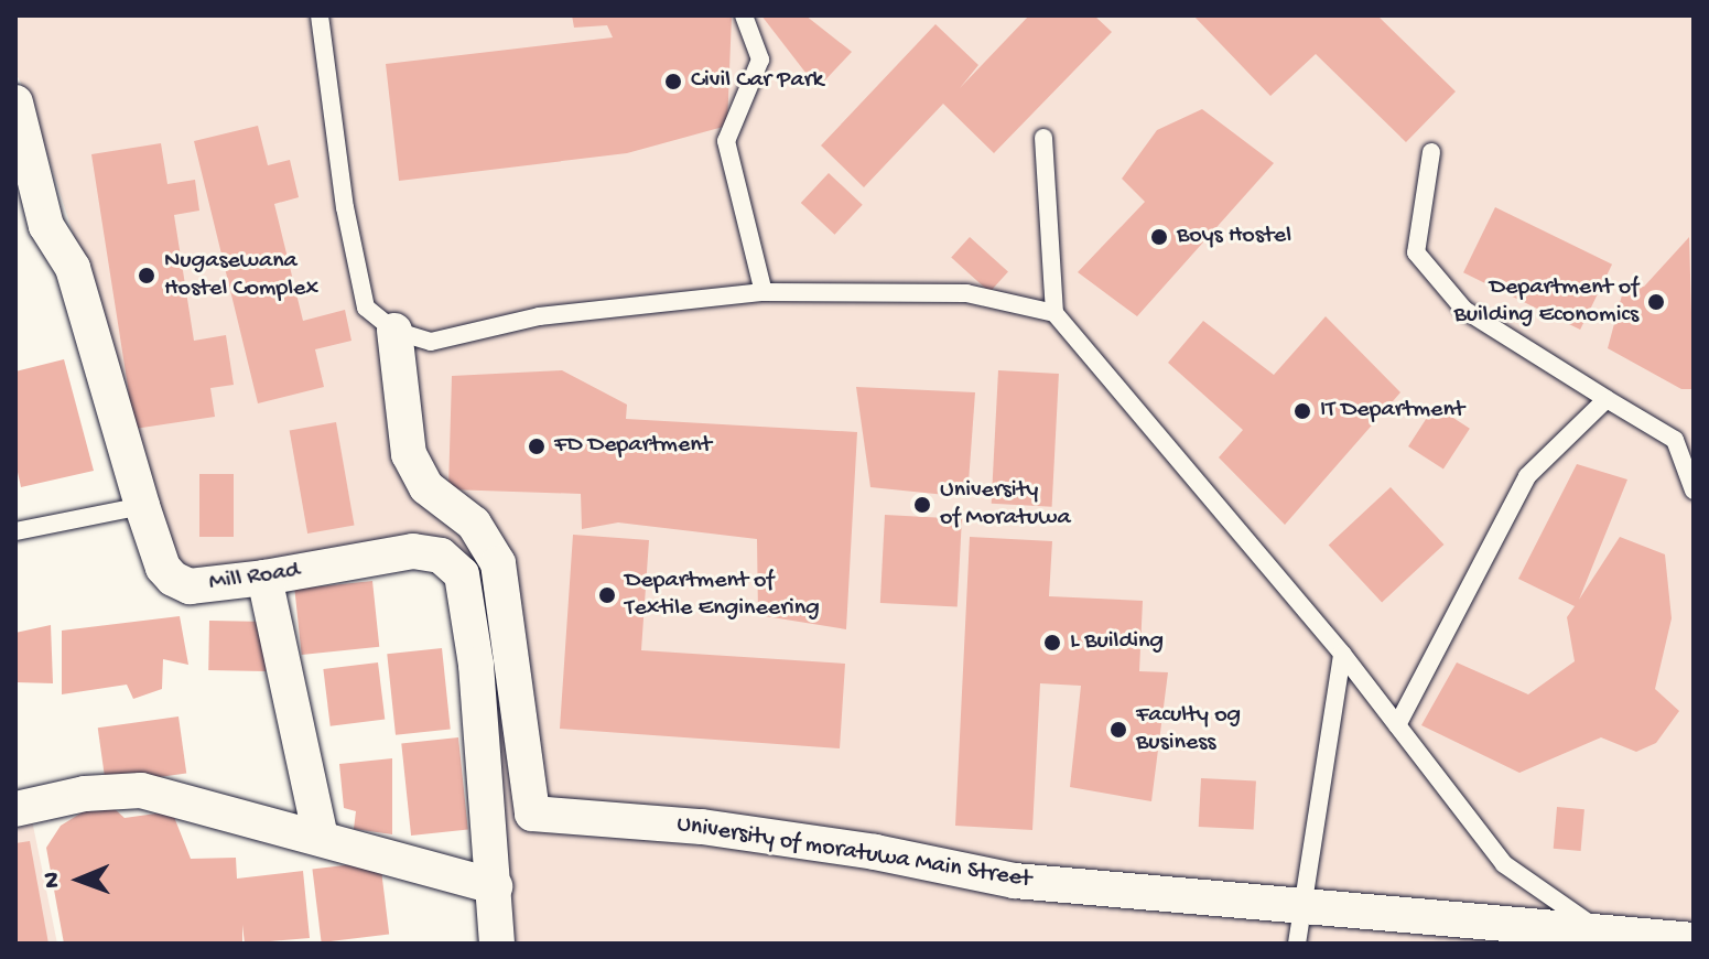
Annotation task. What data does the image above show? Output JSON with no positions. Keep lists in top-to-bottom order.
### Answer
{
  "streets": {
    "street": ["Mill Road", "University of moratuwa Main Street"]
  },
  "places": [
    "Civil Car Park",
    "Boys Hostel",
    "Nugasewana Hostel Complex",
    "Department of Building Economics",
    "IT Department",
    "FD Department",
    "University of Moratuwa",
    "Department of Textile Engineering",
    "L Building",
    "Faculty og Business"
  ],
  "north": "left"
}
